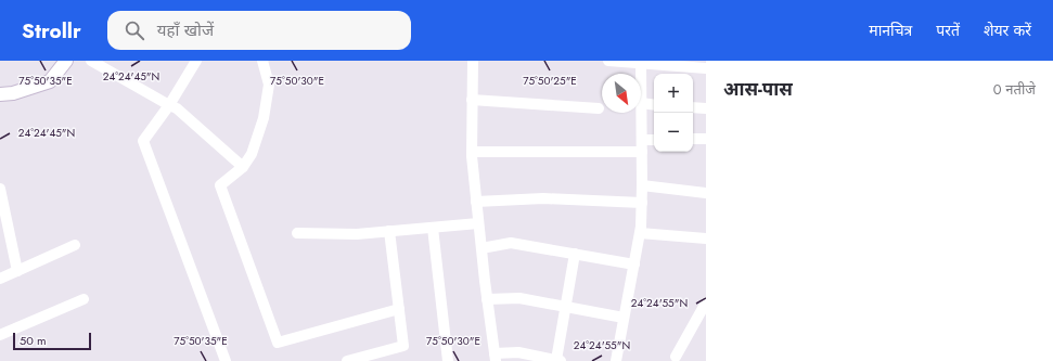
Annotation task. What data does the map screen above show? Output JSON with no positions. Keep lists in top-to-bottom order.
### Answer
{
  "scale_bar": "50 m",
  "north": "bottom right",
  "page": {
    "header": "Strollr",
    "search": "यहाँ खोजें",
    "nav": ["मानचित्र", "परतें", "शेयर करें"],
    "heading": ["आस-पास", "0 नतीजे"],
    "map_buttons": ["+", "−"],
    "scale": "50 m"
  },
  "coordinates": [
    "24°24'45\"N",
    "75°50'35\"E",
    "75°50'30\"E",
    "75°50'25\"E",
    "24°24'55\"N"
  ]
}
